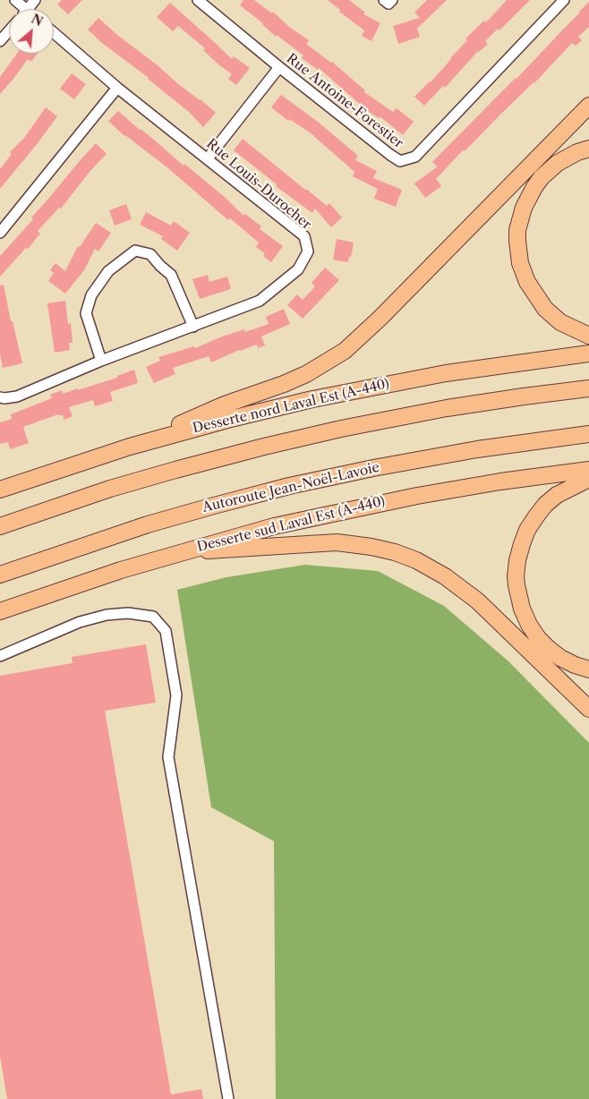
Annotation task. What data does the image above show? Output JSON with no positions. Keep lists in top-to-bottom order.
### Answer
{
  "streets": {
    "highway": ["Desserte nord Laval Est (A-440)", "Autoroute Jean-Noël-Lavoie", "Desserte sud Laval Est (A-440)"],
    "street": ["Rue Antoine-Forestier", "Rue Louis-Durocher"]
  },
  "north": "top right"
}
